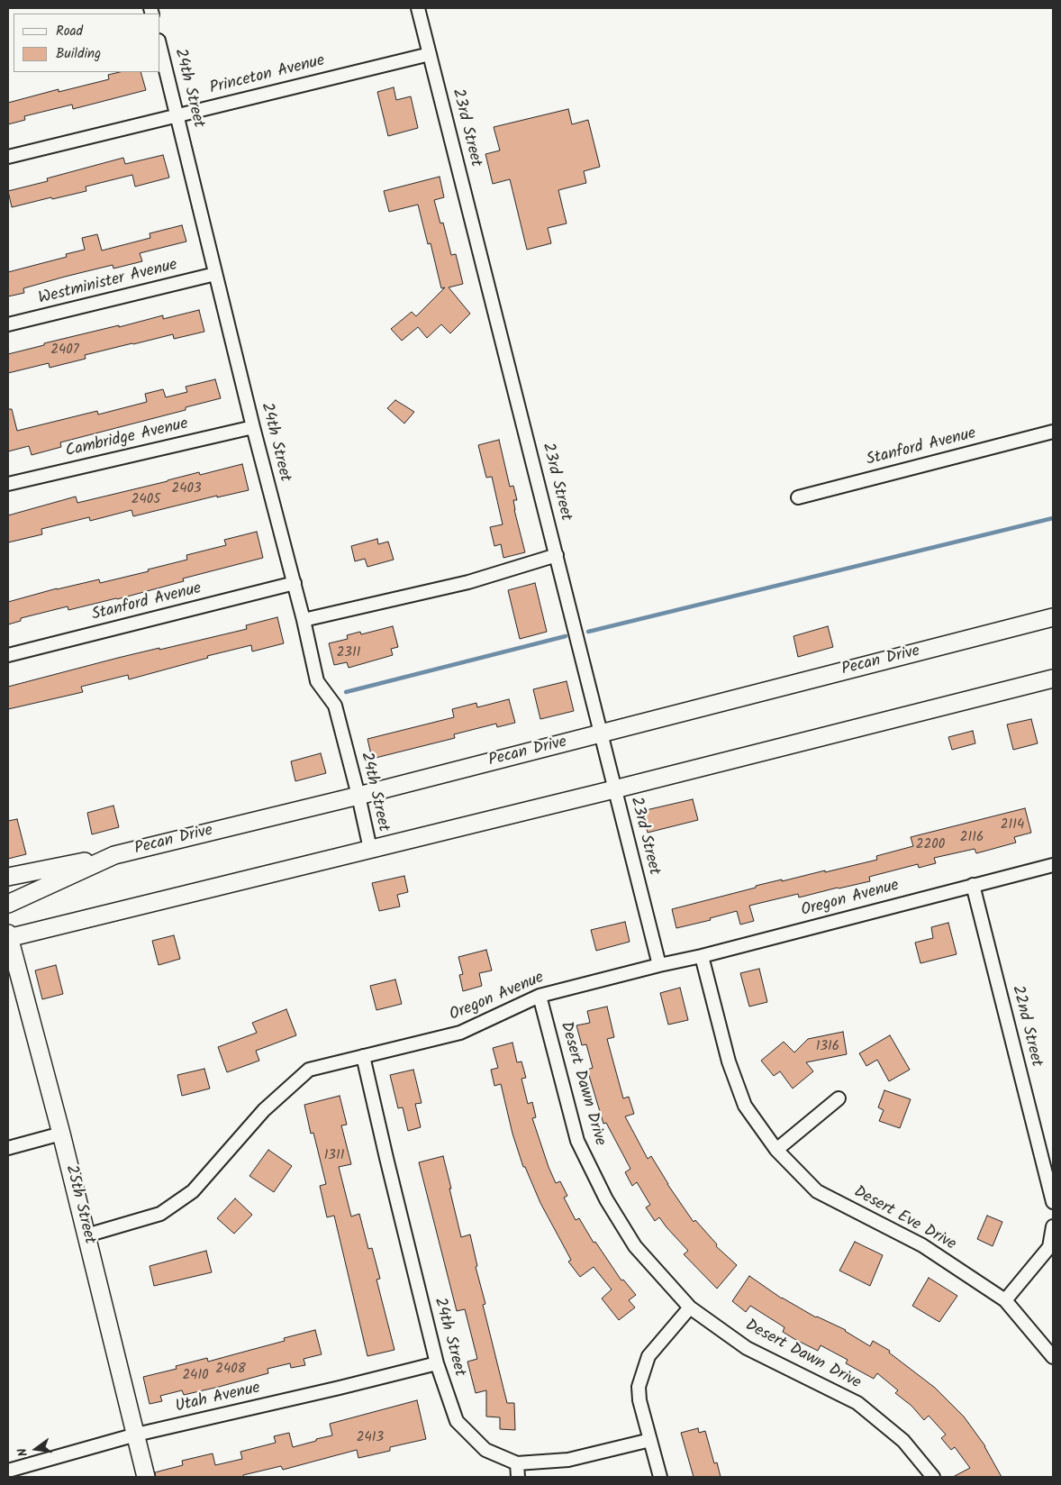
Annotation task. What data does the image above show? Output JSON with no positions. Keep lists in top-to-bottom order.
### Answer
{
  "streets": {
    "main road": ["Pecan Drive", "25th Street"],
    "street": [
      "Princeton Avenue",
      "24th Street",
      "23rd Street",
      "Westminister Avenue",
      "Cambridge Avenue",
      "Stanford Avenue",
      "Oregon Avenue",
      "22nd Street",
      "Desert Dawn Drive",
      "Desert Eve Drive",
      "Utah Avenue"
    ]
  },
  "crossings": [
    ["Princeton Avenue", "24th Street"],
    ["Princeton Avenue", "23rd Street"],
    ["24th Street", "Westminister Avenue"],
    ["24th Street", "Cambridge Avenue"],
    ["24th Street", "Stanford Avenue"],
    ["24th Street", "Pecan Drive"],
    ["24th Street", "Oregon Avenue"],
    ["24th Street", "Utah Avenue"],
    ["23rd Street", "Pecan Drive"],
    ["23rd Street", "Oregon Avenue"],
    ["Oregon Avenue", "22nd Street"],
    ["Oregon Avenue", "Desert Dawn Drive"],
    ["Oregon Avenue", "25th Street"],
    ["Oregon Avenue", "Desert Eve Drive"],
    ["25th Street", "Utah Avenue"]
  ],
  "house_numbers": [
    "2407",
    "2403",
    "2405",
    "2311",
    "2114",
    "2116",
    "2200",
    "1316",
    "1311",
    "2408",
    "2410",
    "2413"
  ],
  "legend": ["Road", "Building"],
  "north": "left"
}
